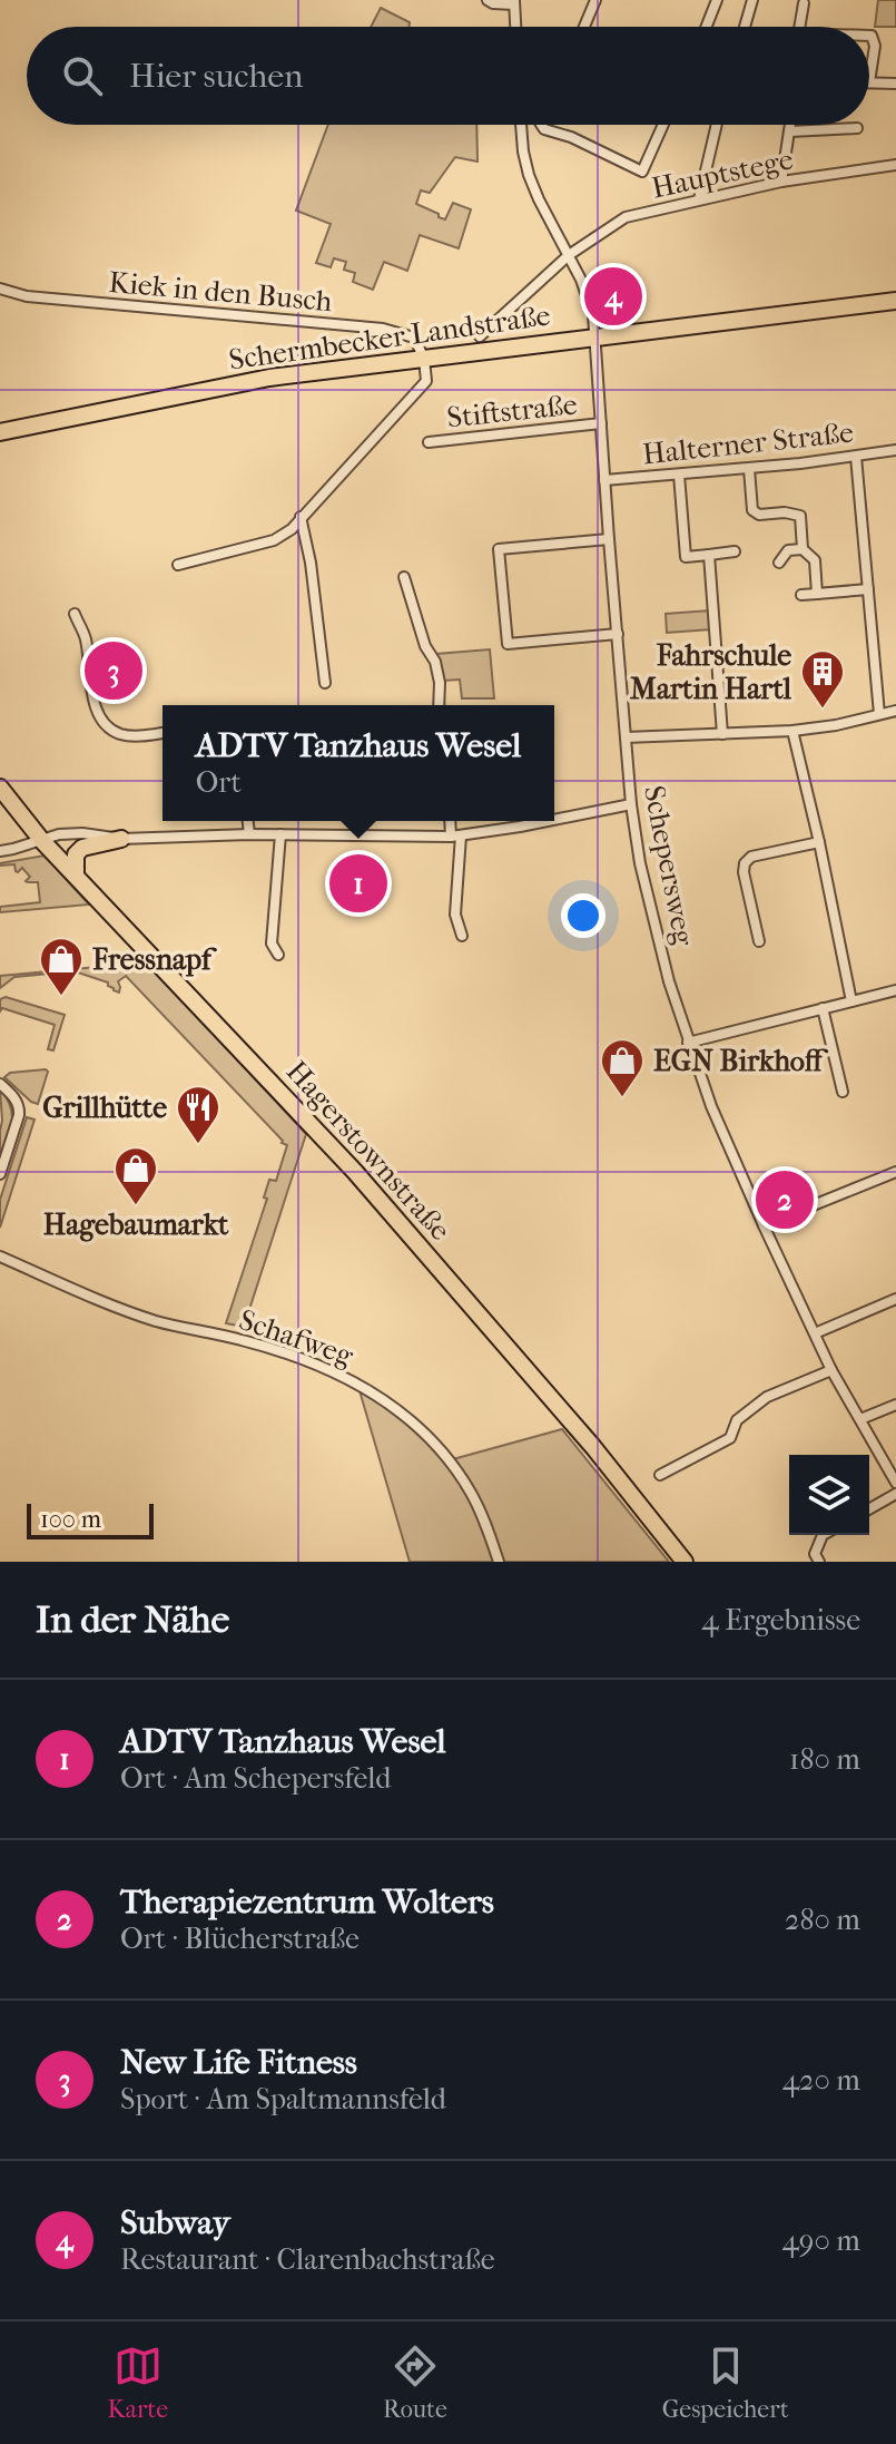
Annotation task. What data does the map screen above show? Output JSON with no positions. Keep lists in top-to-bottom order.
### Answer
{
  "streets": {
    "main road": ["Schermbecker Landstraße", "Hagerstownstraße"],
    "street": [
      "Hauptstege",
      "Kiek in den Busch",
      "Stiftstraße",
      "Halterner Straße",
      "Schepersweg",
      "Schafweg"
    ]
  },
  "crossings": [
    ["Hauptstege", "Schepersweg"],
    ["Kiek in den Busch", "Schermbecker Landstraße"],
    ["Schermbecker Landstraße", "Schepersweg"],
    ["Stiftstraße", "Schepersweg"],
    ["Halterner Straße", "Schepersweg"]
  ],
  "places": {
    "building": ["Fahrschule Martin Hartl"],
    "shop": ["Fressnapf", "EGN Birkhoff", "Hagebaumarkt"],
    "restaurant": ["Grillhütte"]
  },
  "scale_bar": "100 m",
  "page": {
    "search": "Hier suchen",
    "pins": [
      "4",
      "3",
      "1",
      "2"
    ],
    "popup": ["ADTV Tanzhaus Wesel", "Ort"],
    "scale": "100 m",
    "heading": ["In der Nähe", "4 Ergebnisse"],
    "list": [
      {
        "mark": "1",
        "name": "ADTV Tanzhaus Wesel",
        "note": "Ort · Am Schepersfeld",
        "value": "180 m"
      },
      {
        "mark": "2",
        "name": "Therapiezentrum Wolters",
        "note": "Ort · Blücherstraße",
        "value": "280 m"
      },
      {
        "mark": "3",
        "name": "New Life Fitness",
        "note": "Sport · Am Spaltmannsfeld",
        "value": "420 m"
      },
      {
        "mark": "4",
        "name": "Subway",
        "note": "Restaurant · Clarenbachstraße",
        "value": "490 m"
      }
    ],
    "nav": ["Karte", "Route", "Gespeichert"]
  }
}
